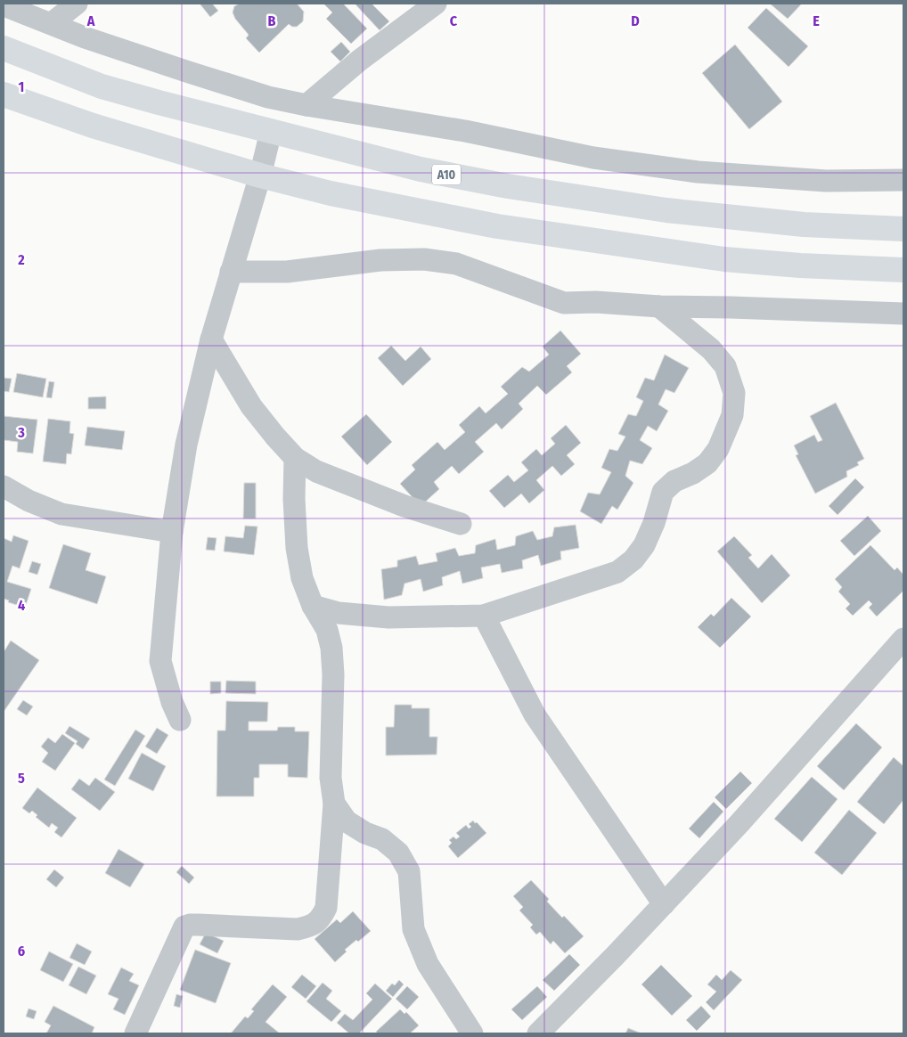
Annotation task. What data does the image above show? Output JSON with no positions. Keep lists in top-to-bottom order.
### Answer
{
  "streets": {
    "main road": ["A10"]
  },
  "grid": {
    "columns": [
      "A",
      "B",
      "C",
      "D",
      "E"
    ],
    "rows": [
      "1",
      "2",
      "3",
      "4",
      "5",
      "6"
    ]
  }
}
